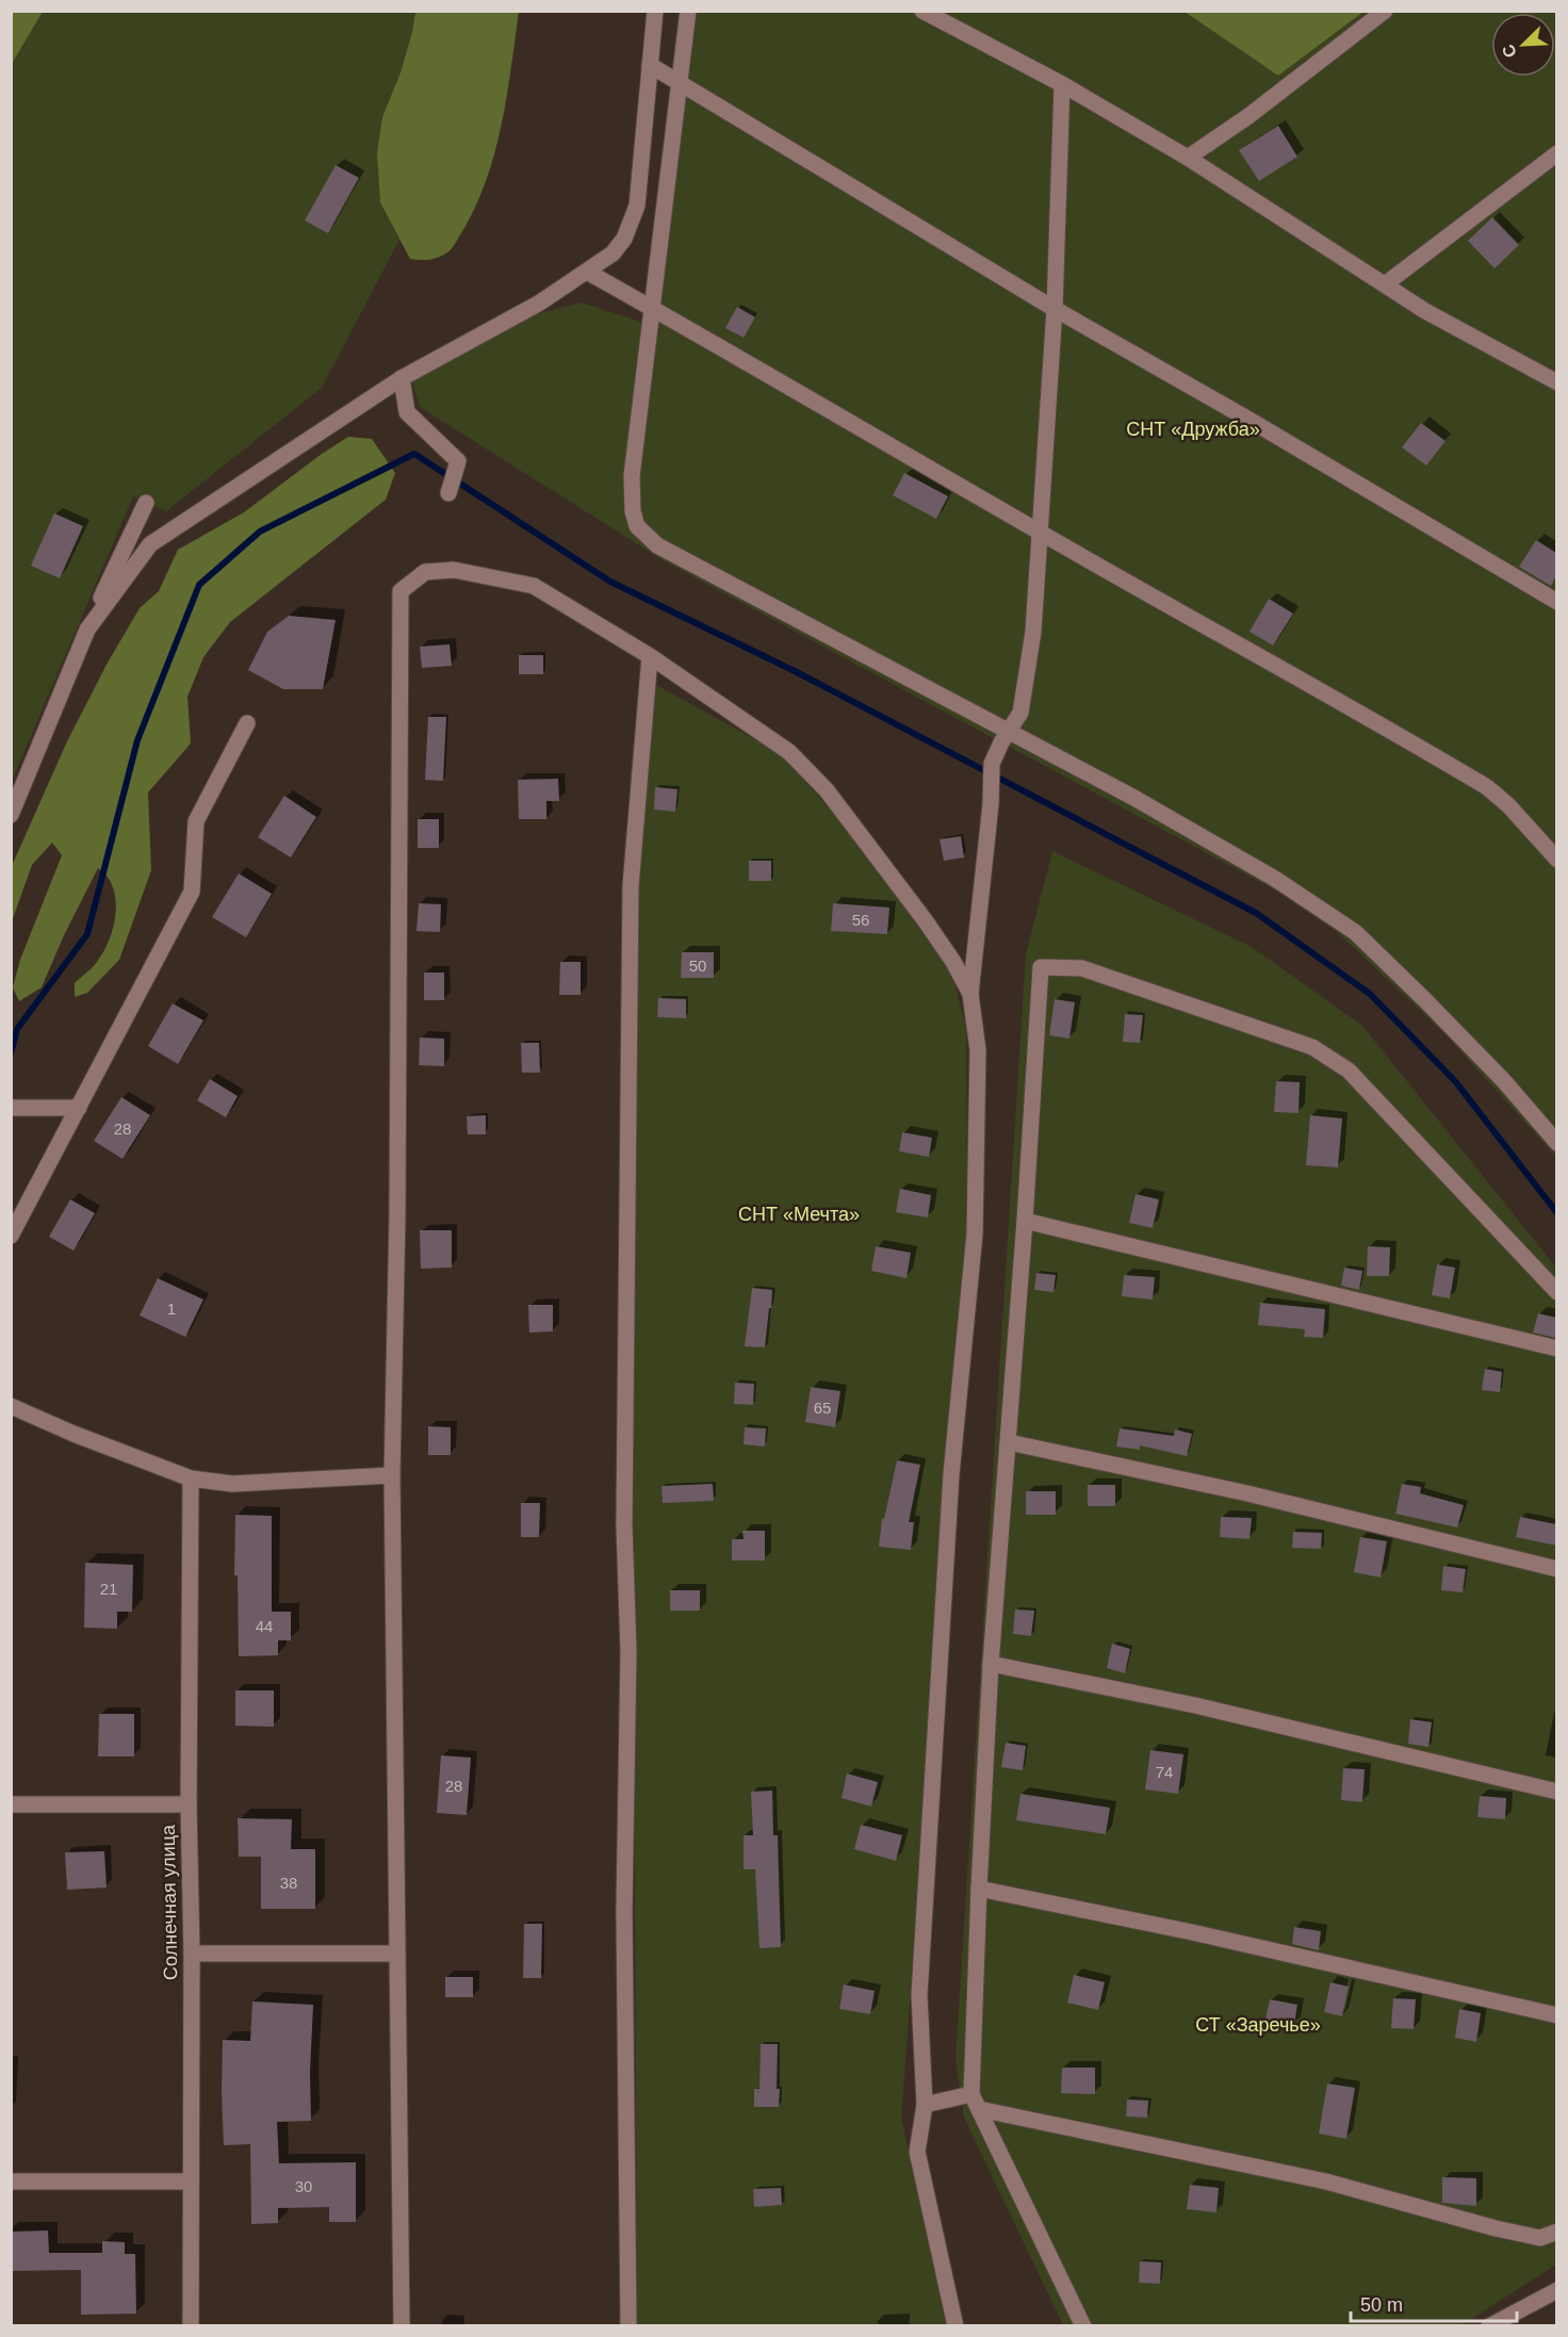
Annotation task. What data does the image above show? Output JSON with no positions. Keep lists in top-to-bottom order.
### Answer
{
  "streets": {
    "street": ["Солнечная улица"]
  },
  "parks": ["СНТ «Дружба»", "СНТ «Мечта»", "СТ «Заречье»"],
  "house_numbers": [
    "56",
    "50",
    "28",
    "1",
    "65",
    "21",
    "44",
    "74",
    "28",
    "38",
    "30"
  ],
  "scale_bar": "50 m",
  "north": "bottom left"
}
